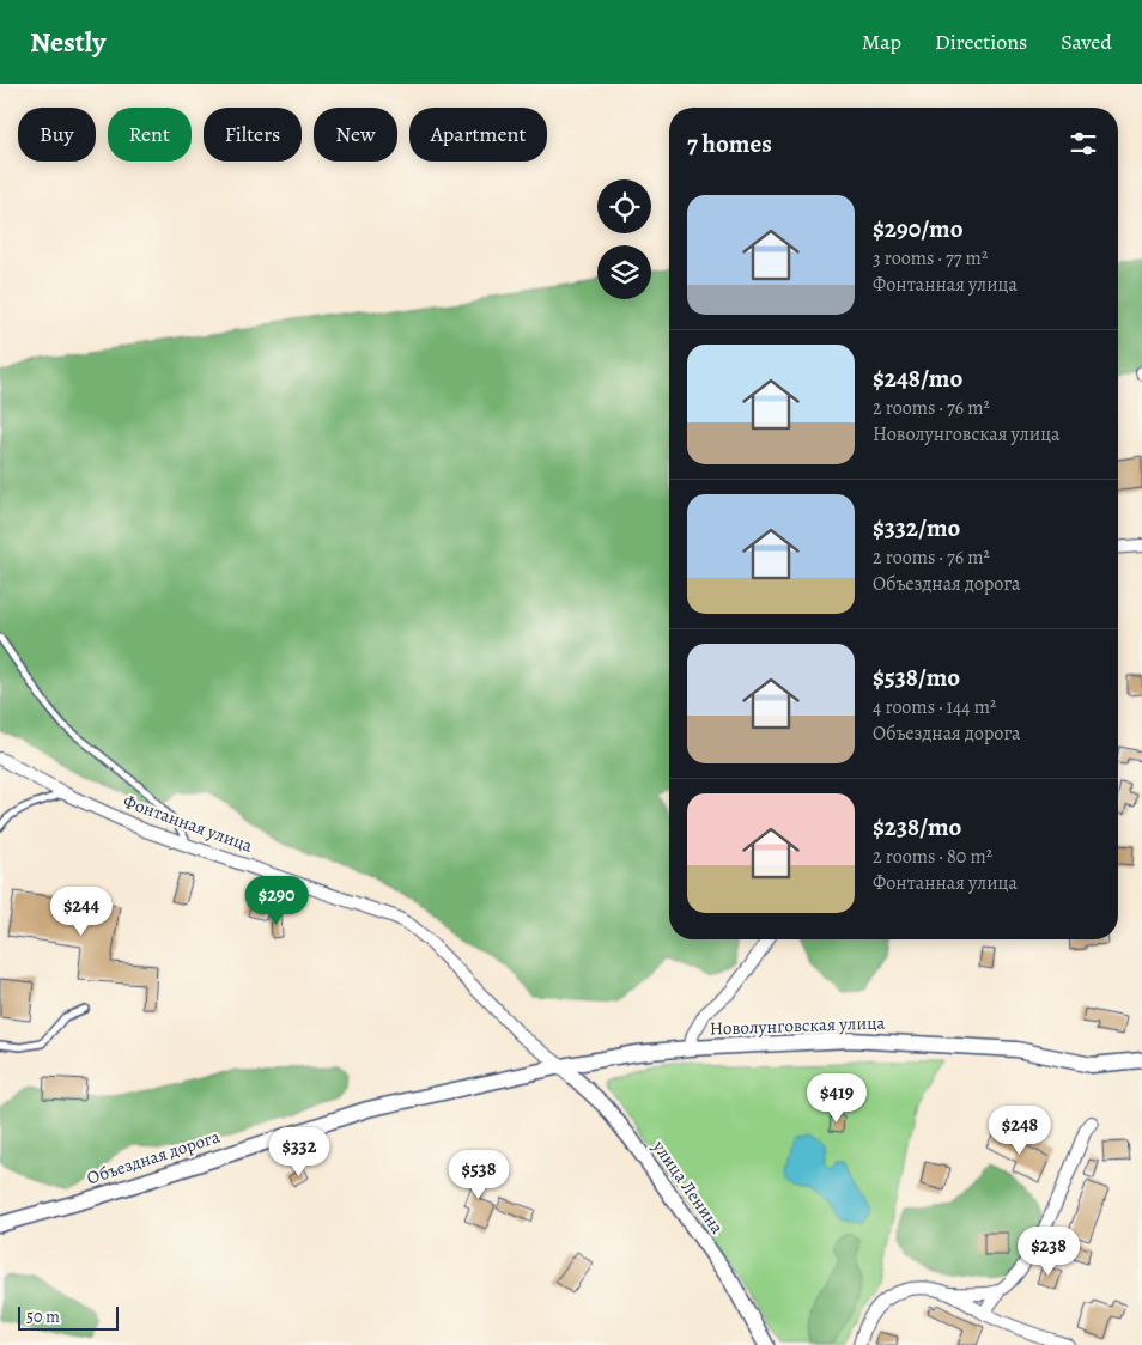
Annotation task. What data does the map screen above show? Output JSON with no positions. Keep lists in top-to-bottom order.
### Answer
{
  "streets": {
    "street": [
      "Фонтанная улица",
      "Новолунговская улица",
      "Объездная дорога",
      "улица Ленина"
    ]
  },
  "crossings": [
    ["Фонтанная улица", "Новолунговская улица"],
    ["Фонтанная улица", "Объездная дорога"],
    ["Фонтанная улица", "улица Ленина"],
    ["Новолунговская улица", "Объездная дорога"],
    ["Новолунговская улица", "улица Ленина"],
    ["Объездная дорога", "улица Ленина"]
  ],
  "scale_bar": "50 m",
  "page": {
    "header": "Nestly",
    "nav": ["Map", "Directions", "Saved"],
    "chip": [
      "Buy",
      "Rent",
      "Filters",
      "New",
      "Apartment"
    ],
    "heading": "7 homes",
    "list": [
      {
        "name": "$290/mo",
        "note": "3 rooms · 77 m² · Фонтанная улица"
      },
      {
        "name": "$248/mo",
        "note": "2 rooms · 76 m² · Новолунговская улица"
      },
      {
        "name": "$332/mo",
        "note": "2 rooms · 76 m² · Объездная дорога"
      },
      {
        "name": "$538/mo",
        "note": "4 rooms · 144 m² · Объездная дорога"
      },
      {
        "name": "$238/mo",
        "note": "2 rooms · 80 m² · Фонтанная улица"
      }
    ],
    "price": [
      "$290",
      "$244",
      "$419",
      "$248",
      "$332",
      "$538",
      "$238"
    ],
    "scale": "50 m"
  }
}
